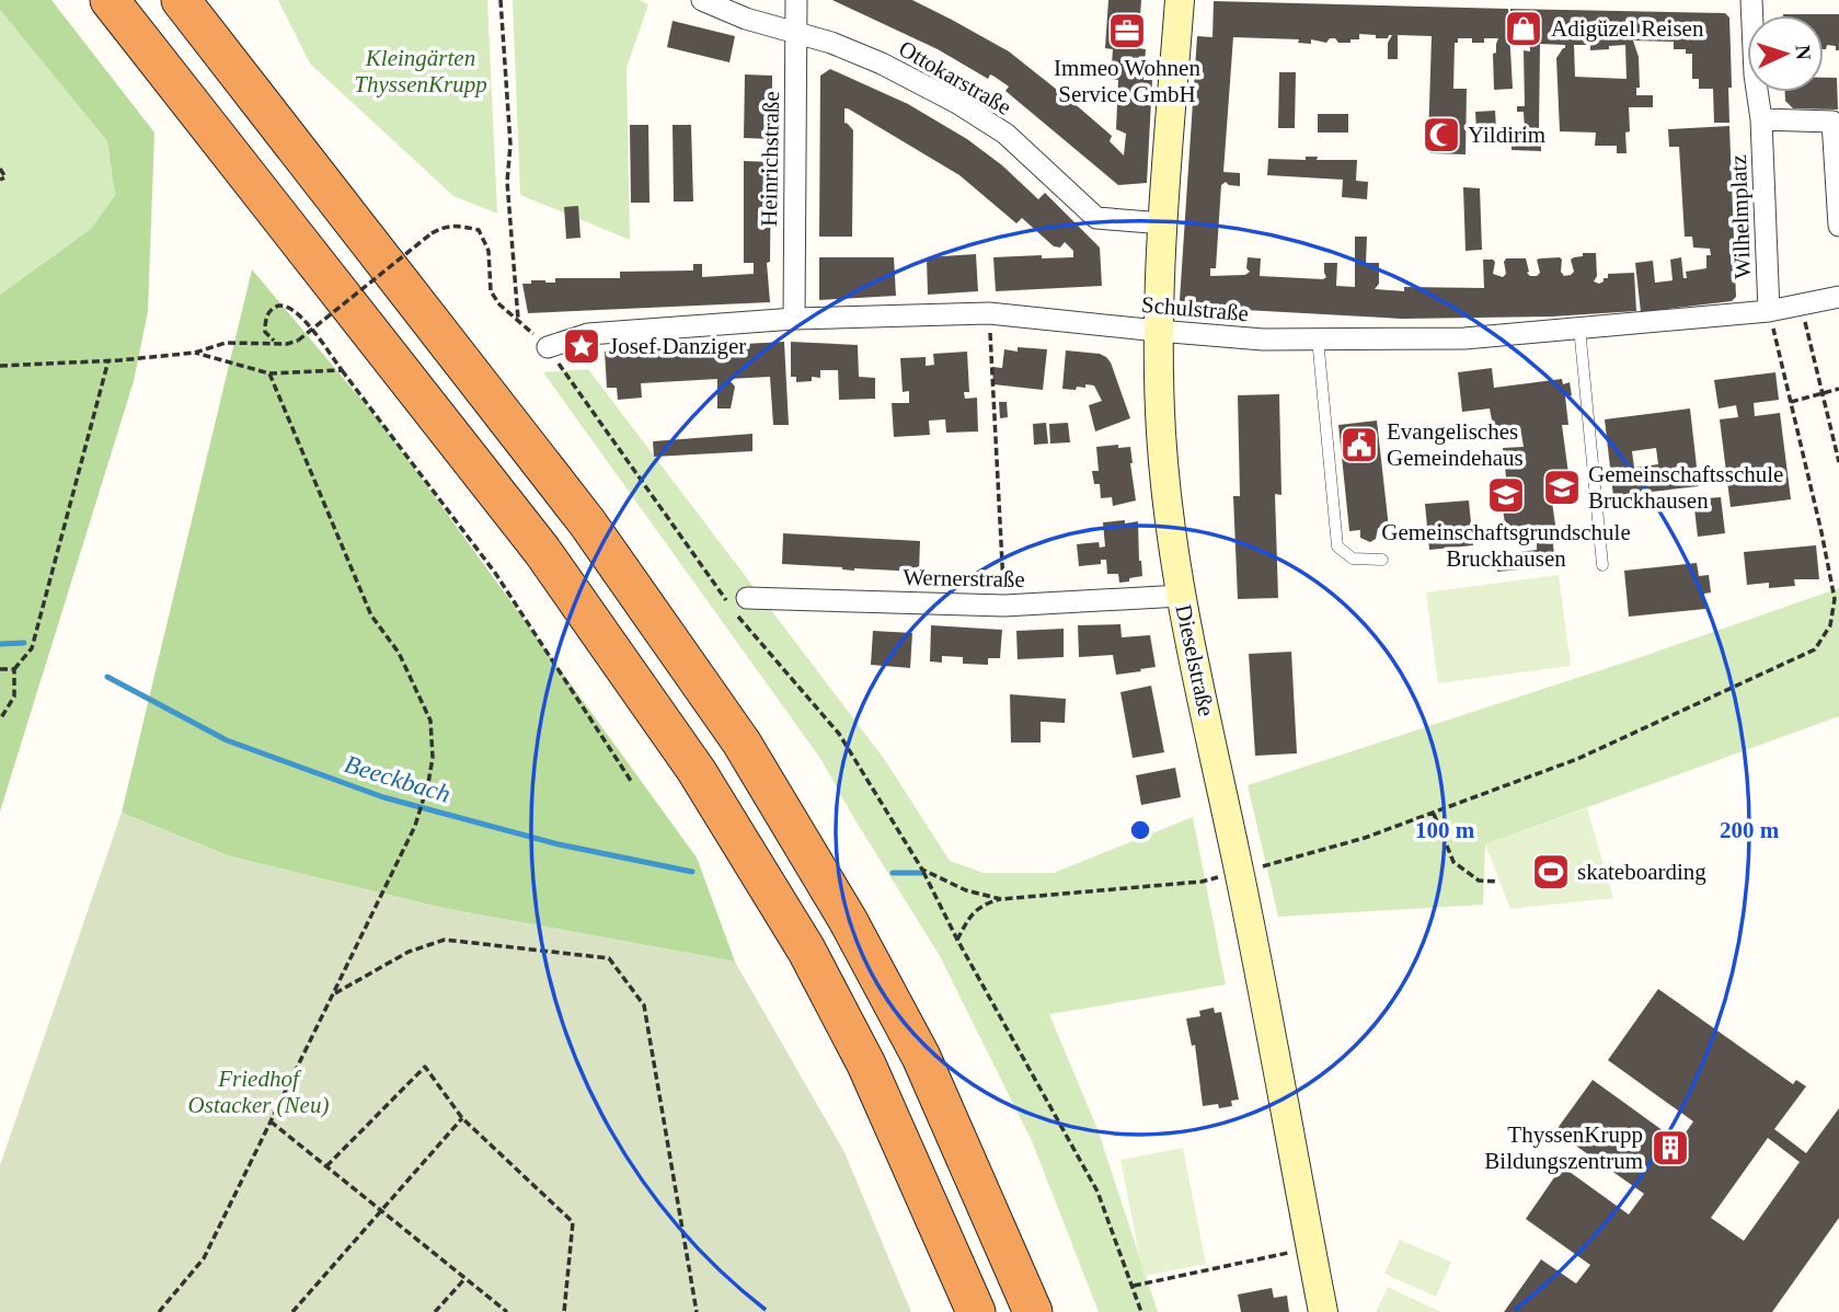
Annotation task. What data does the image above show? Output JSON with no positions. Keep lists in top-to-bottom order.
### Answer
{
  "streets": {
    "street": [
      "Ottokarstraße",
      "Heinrichstraße",
      "Wilhelmplatz",
      "Schulstraße",
      "Wernerstraße",
      "Dieselstraße"
    ]
  },
  "crossings": [
    ["Ottokarstraße", "Heinrichstraße"],
    ["Ottokarstraße", "Dieselstraße"],
    ["Heinrichstraße", "Schulstraße"],
    ["Wilhelmplatz", "Schulstraße"],
    ["Schulstraße", "Dieselstraße"],
    ["Wernerstraße", "Dieselstraße"]
  ],
  "water": ["Beeckbach"],
  "parks": ["Kleingärten ThyssenKrupp", "Friedhof Ostacker (Neu)"],
  "places": {
    "shop": ["Adigüzel Reisen"],
    "office": ["Immeo Wohnen Service GmbH"],
    "mosque": ["Yildirim"],
    "place": ["Josef Danziger"],
    "public building": ["Evangelisches Gemeindehaus"],
    "school or university": ["Gemeinschaftsschule Bruckhausen", "Gemeinschaftsgrundschule Bruckhausen"],
    "sports": ["skateboarding"],
    "building": ["ThyssenKrupp Bildungszentrum"]
  },
  "north": "right",
  "rings": ["100 m", "200 m"]
}
